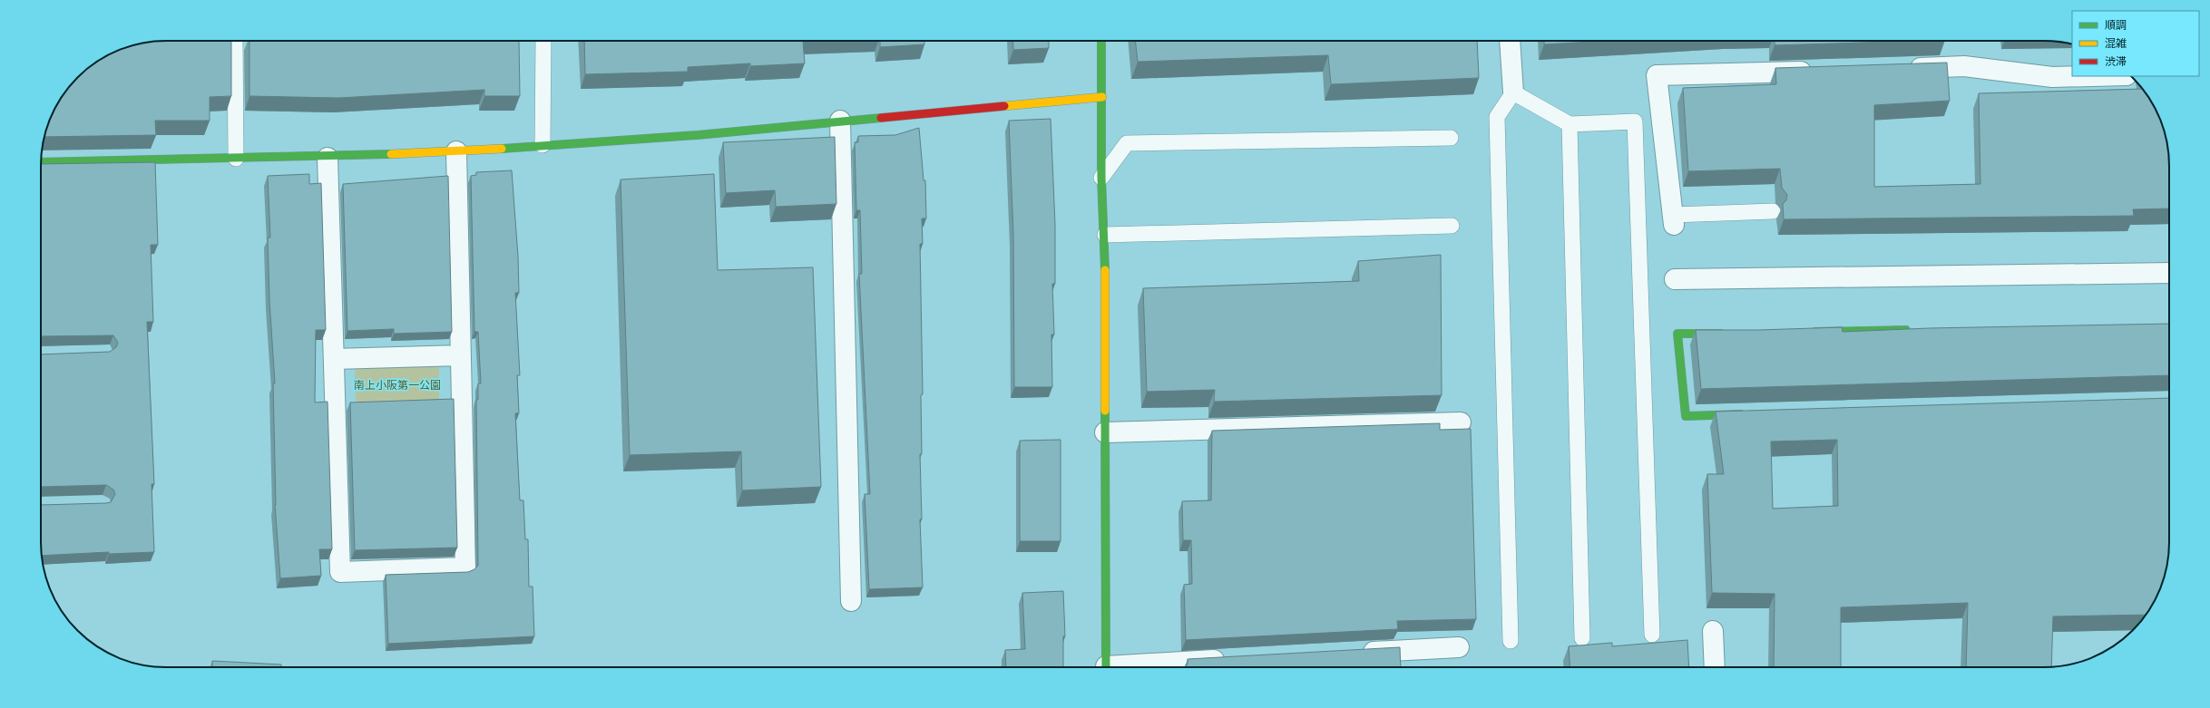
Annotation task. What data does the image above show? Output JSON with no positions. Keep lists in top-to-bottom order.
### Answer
{
  "parks": ["南上小阪第一公園"],
  "legend": ["順調", "混雑", "渋滞"]
}
